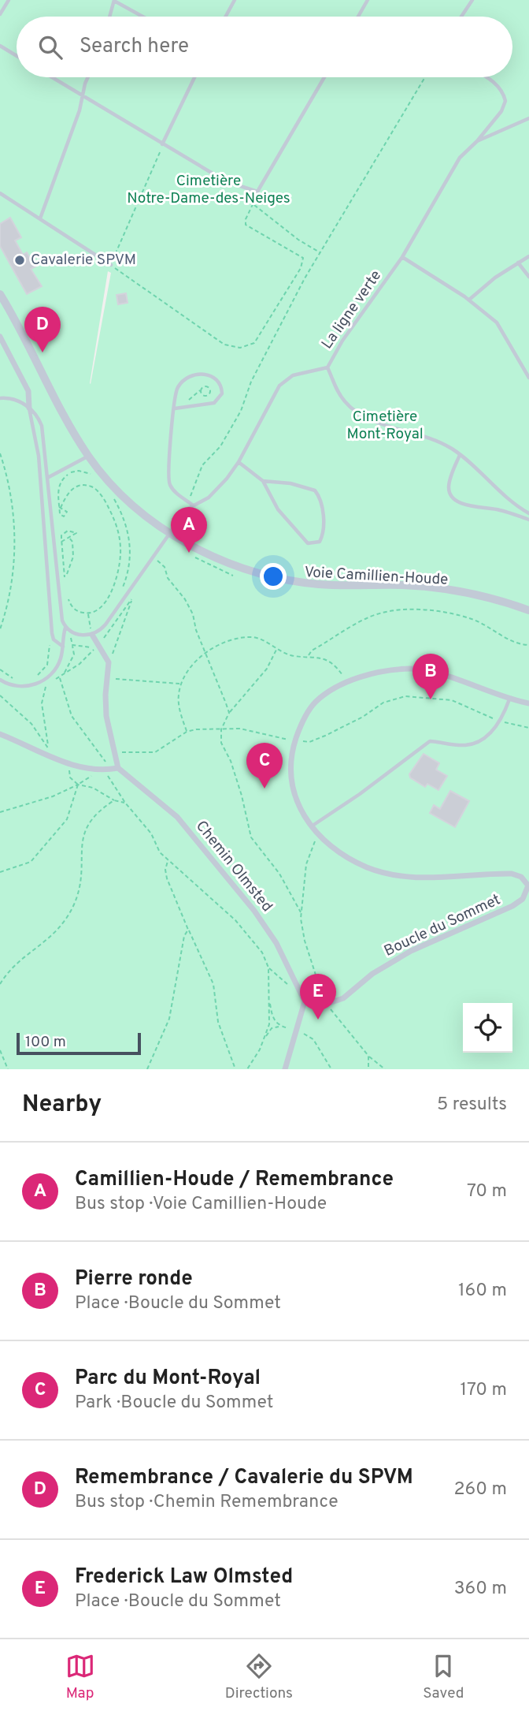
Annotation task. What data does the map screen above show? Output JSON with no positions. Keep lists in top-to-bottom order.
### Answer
{
  "streets": {
    "street": ["Voie Camillien-Houde", "Chemin Olmsted", "Boucle du Sommet"],
    "lane": ["La ligne verte"]
  },
  "crossings": [
    ["La ligne verte", "Voie Camillien-Houde"]
  ],
  "parks": ["Cimetière Notre-Dame-des-Neiges", "Cimetière Mont-Royal"],
  "places": ["Cavalerie SPVM"],
  "scale_bar": "100 m",
  "page": {
    "search": "Search here",
    "pins": [
      "D",
      "A",
      "B",
      "C",
      "E"
    ],
    "scale": "100 m",
    "heading": ["Nearby", "5 results"],
    "list": [
      {
        "mark": "A",
        "name": "Camillien-Houde / Remembrance",
        "note": "Bus stop · Voie Camillien-Houde",
        "value": "70 m"
      },
      {
        "mark": "B",
        "name": "Pierre ronde",
        "note": "Place · Boucle du Sommet",
        "value": "160 m"
      },
      {
        "mark": "C",
        "name": "Parc du Mont-Royal",
        "note": "Park · Boucle du Sommet",
        "value": "170 m"
      },
      {
        "mark": "D",
        "name": "Remembrance / Cavalerie du SPVM",
        "note": "Bus stop · Chemin Remembrance",
        "value": "260 m"
      },
      {
        "mark": "E",
        "name": "Frederick Law Olmsted",
        "note": "Place · Boucle du Sommet",
        "value": "360 m"
      }
    ],
    "nav": ["Map", "Directions", "Saved"]
  }
}
